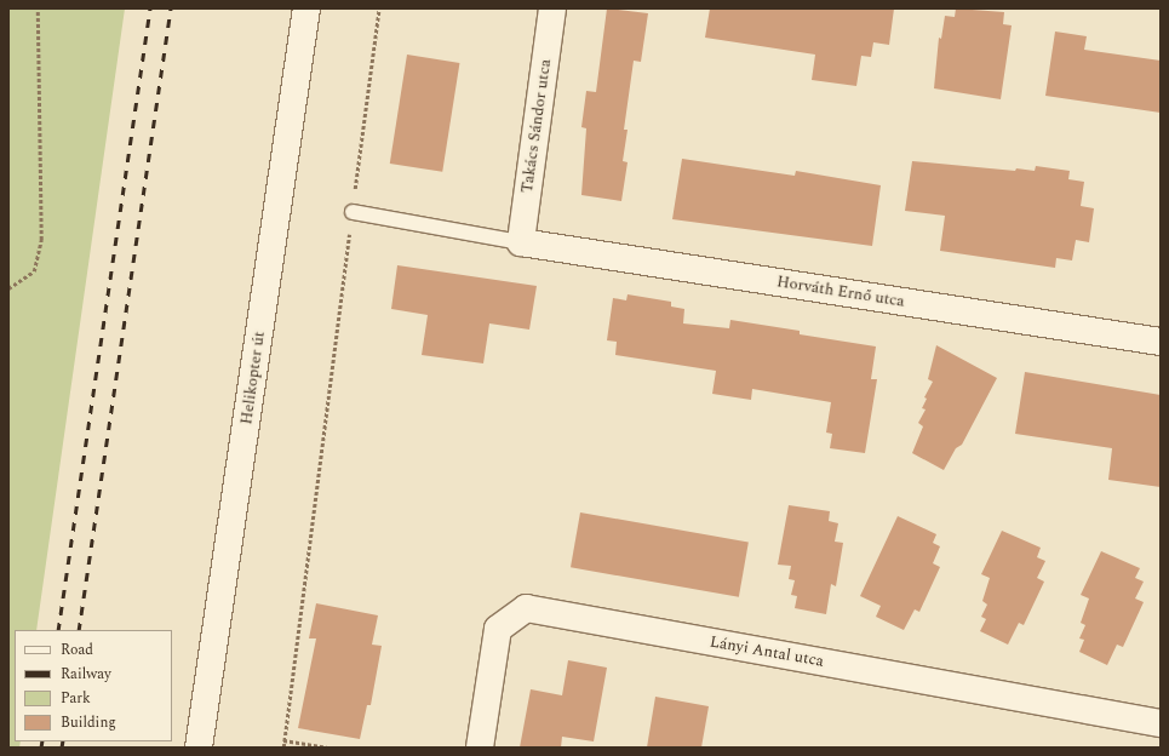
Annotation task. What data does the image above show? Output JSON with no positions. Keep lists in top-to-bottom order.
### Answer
{
  "streets": {
    "street": [
      "Takács Sándor utca",
      "Horváth Ernő utca",
      "Helikopter út",
      "Lányi Antal utca"
    ]
  },
  "crossings": [
    ["Takács Sándor utca", "Horváth Ernő utca"]
  ],
  "legend": [
    "Road",
    "Railway",
    "Park",
    "Building"
  ]
}
